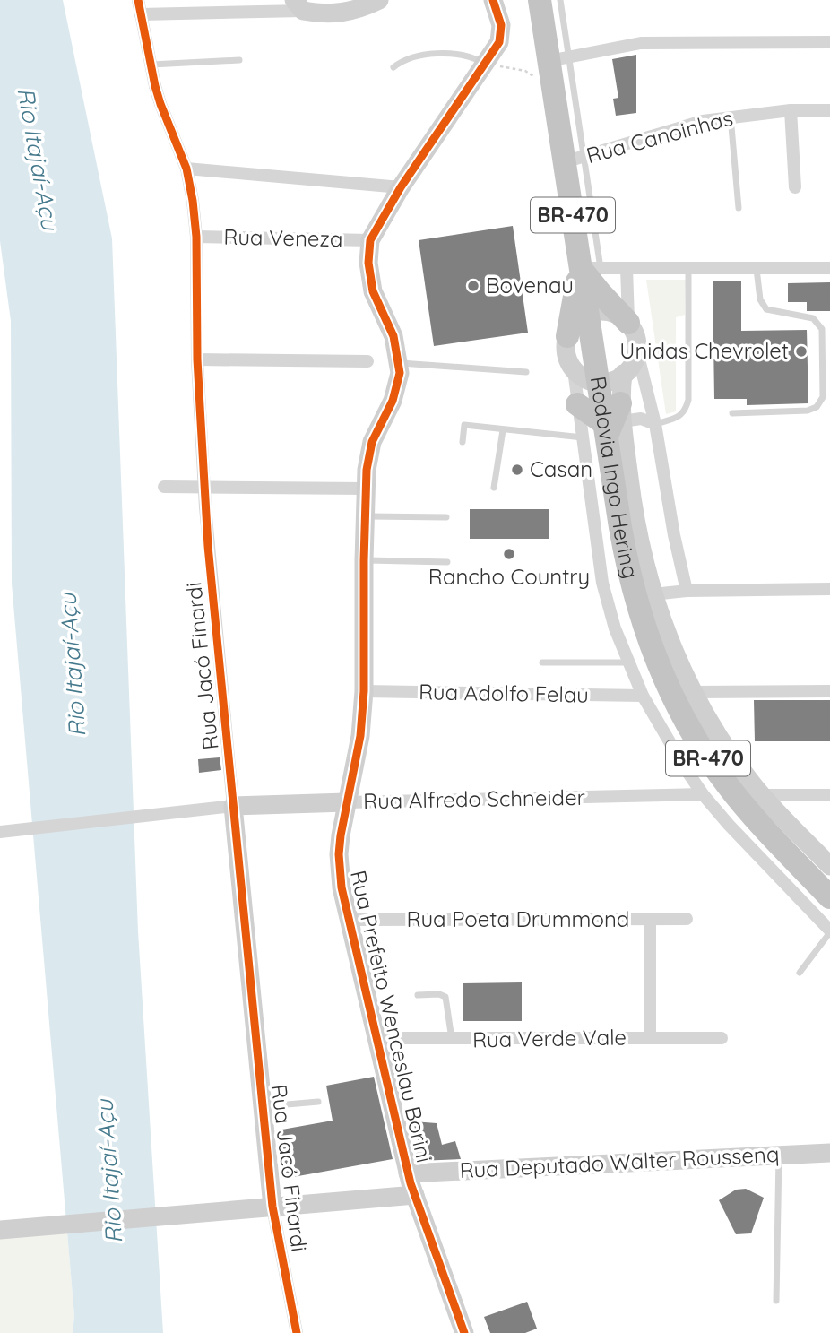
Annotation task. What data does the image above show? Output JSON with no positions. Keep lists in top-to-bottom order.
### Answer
{
  "streets": {
    "highway": ["BR-470", "Rodovia Ingo Hering"],
    "street": [
      "Rua Canoinhas",
      "Rua Veneza",
      "Rua Jacó Finardi",
      "Rua Adolfo Felau",
      "Rua Alfredo Schneider",
      "Rua Poeta Drummond",
      "Rua Prefeito Wenceslau Borini",
      "Rua Verde Vale",
      "Rua Deputado Walter Roussenq"
    ]
  },
  "crossings": [
    ["Rua Canoinhas", "Rodovia Ingo Hering"],
    ["Rua Veneza", "Rua Jacó Finardi"],
    ["Rua Veneza", "Rua Prefeito Wenceslau Borini"],
    ["Rua Jacó Finardi", "Rua Alfredo Schneider"],
    ["Rua Adolfo Felau", "Rua Prefeito Wenceslau Borini"],
    ["Rua Alfredo Schneider", "Rua Prefeito Wenceslau Borini"],
    ["Rua Poeta Drummond", "Rua Prefeito Wenceslau Borini"],
    ["Rua Prefeito Wenceslau Borini", "Rua Verde Vale"],
    ["Rua Prefeito Wenceslau Borini", "Rua Deputado Walter Roussenq"]
  ],
  "water": ["Rio Itajaí-Açu"],
  "places": [
    "Bovenau",
    "Unidas Chevrolet",
    "Casan",
    "Rancho Country"
  ]
}
